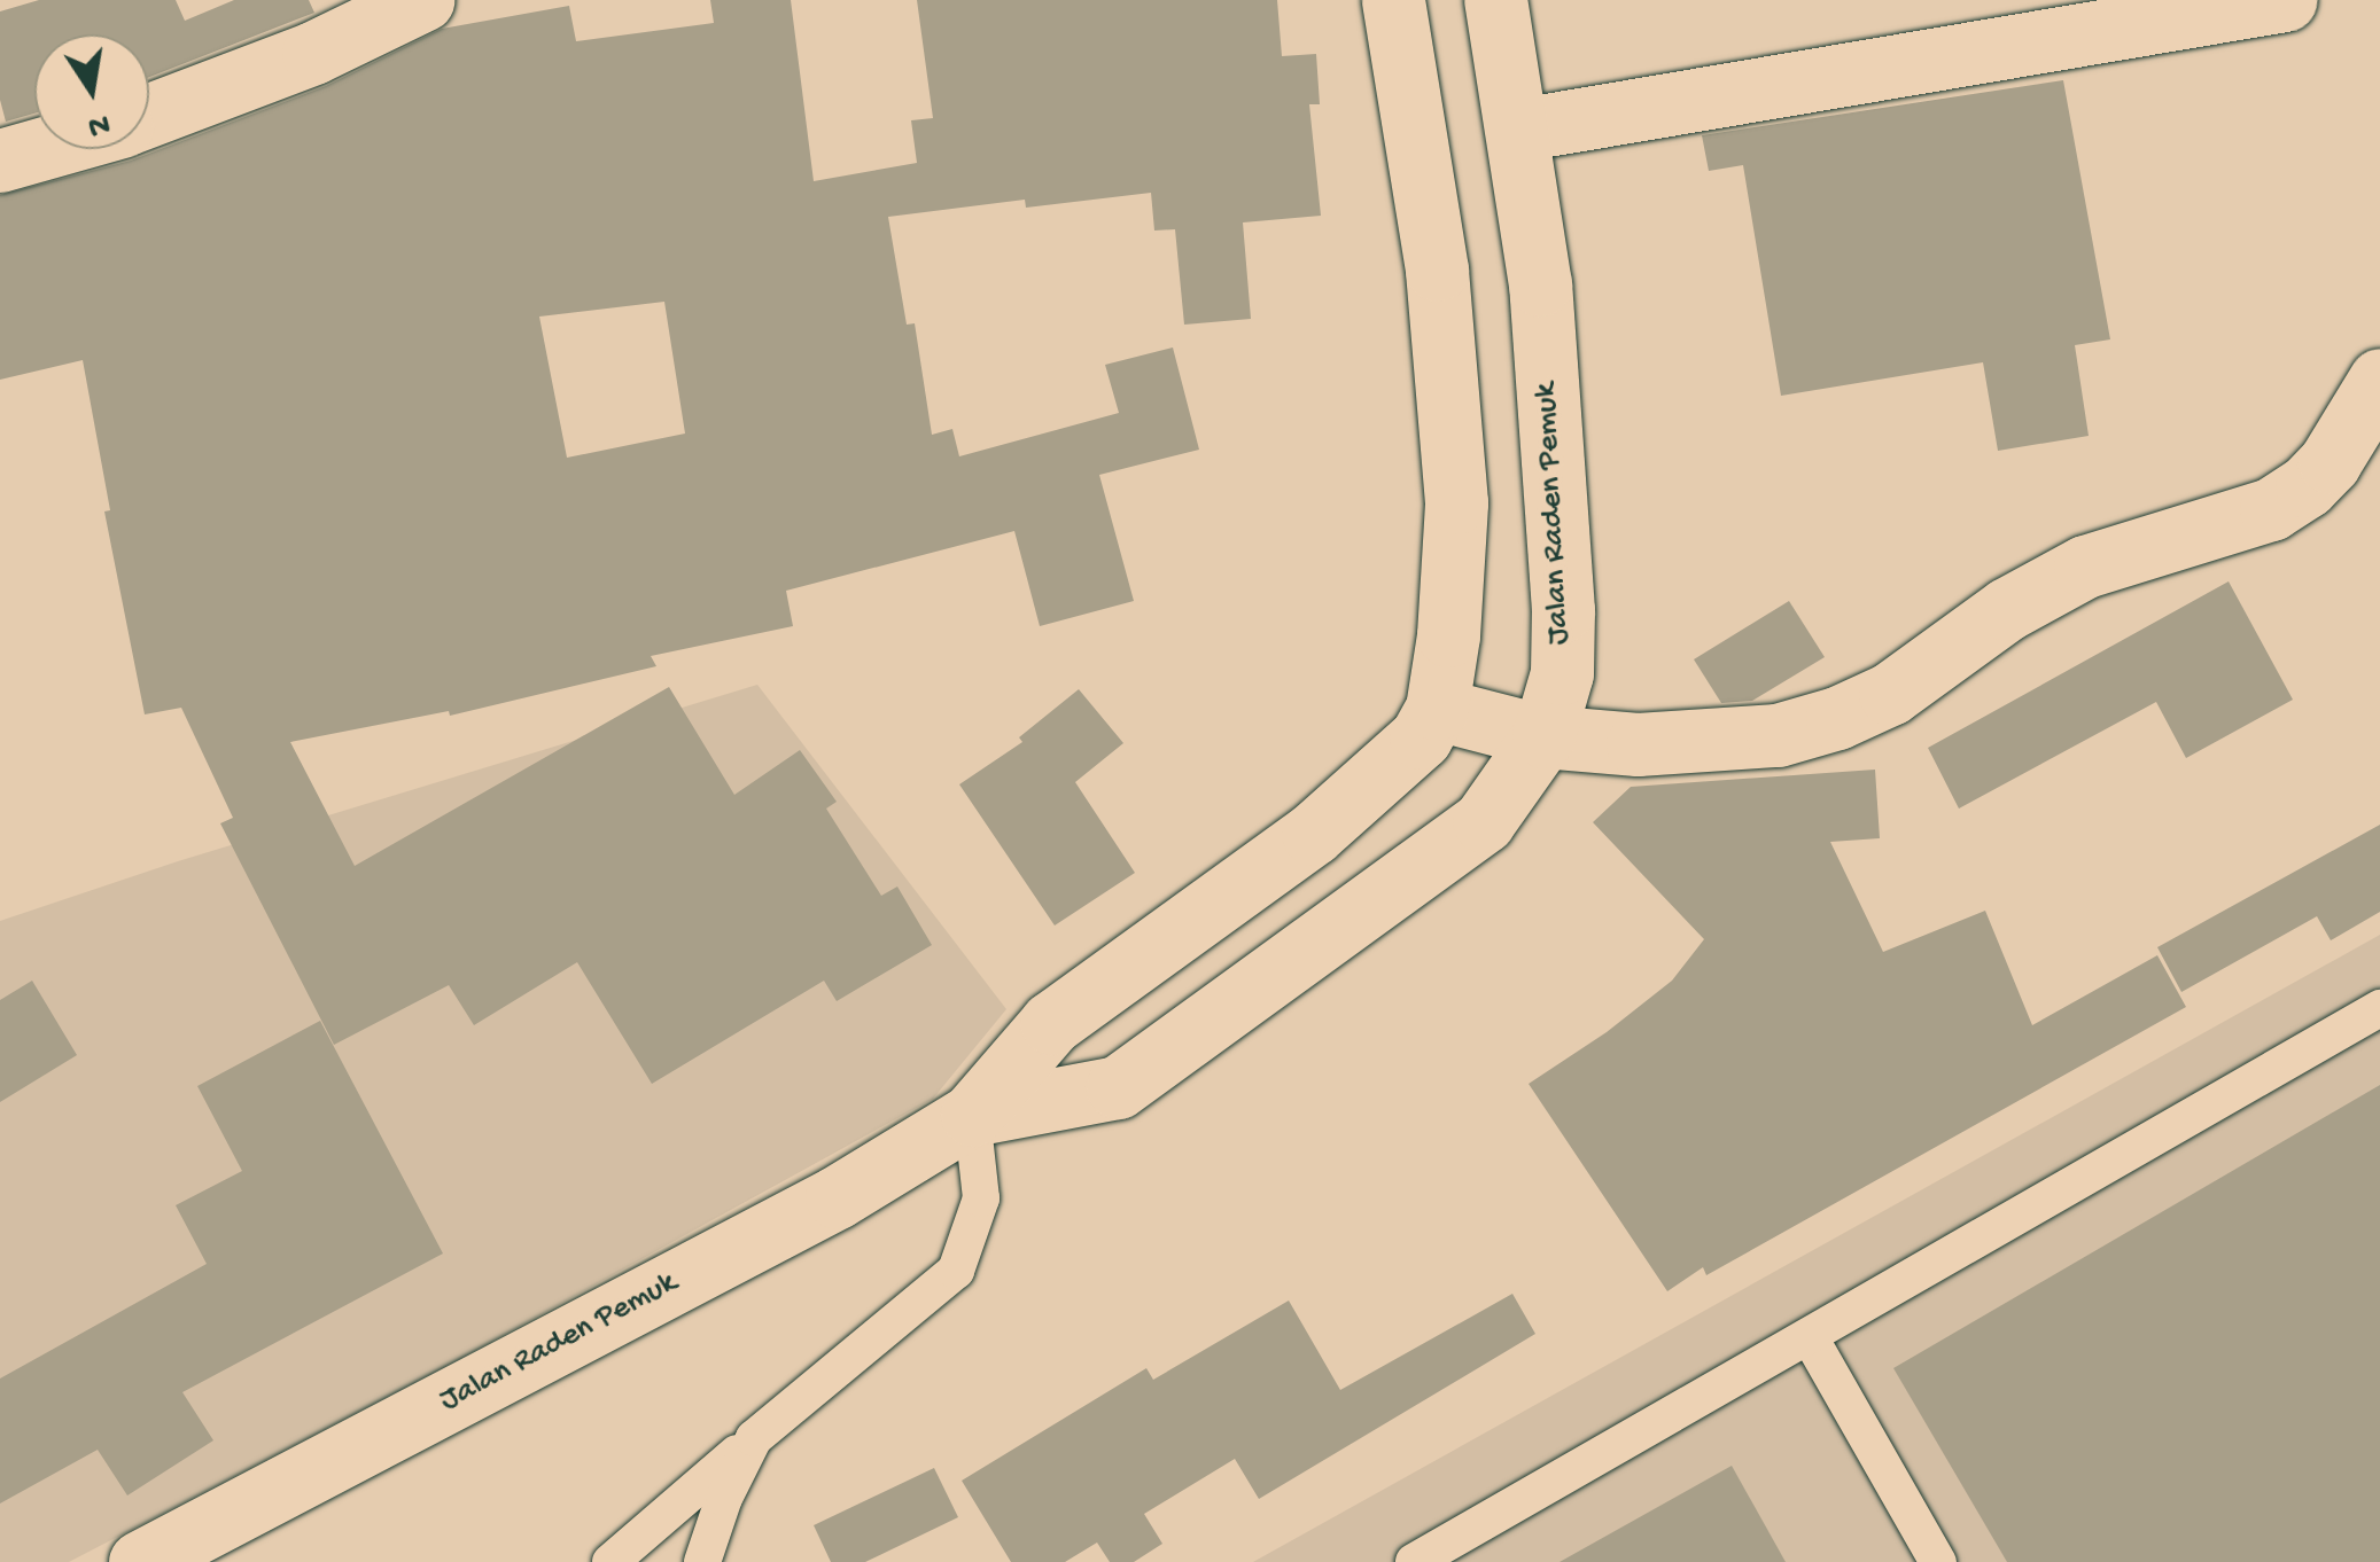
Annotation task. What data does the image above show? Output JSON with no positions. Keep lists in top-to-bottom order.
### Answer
{
  "streets": {
    "main road": ["Jalan Raden Pemuk"]
  },
  "north": "bottom"
}
